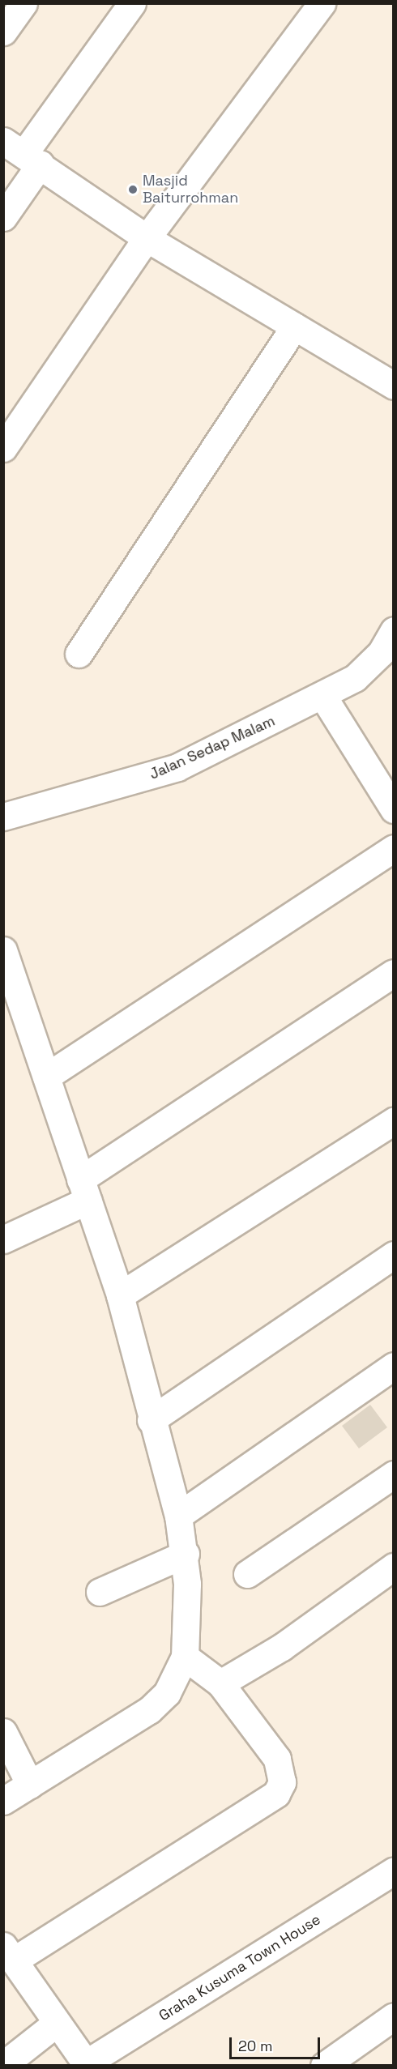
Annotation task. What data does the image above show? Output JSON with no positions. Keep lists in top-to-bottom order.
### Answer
{
  "streets": {
    "street": ["Jalan Sedap Malam", "Graha Kusuma Town House"]
  },
  "places": ["Masjid Baiturrohman"],
  "scale_bar": "20 m"
}
